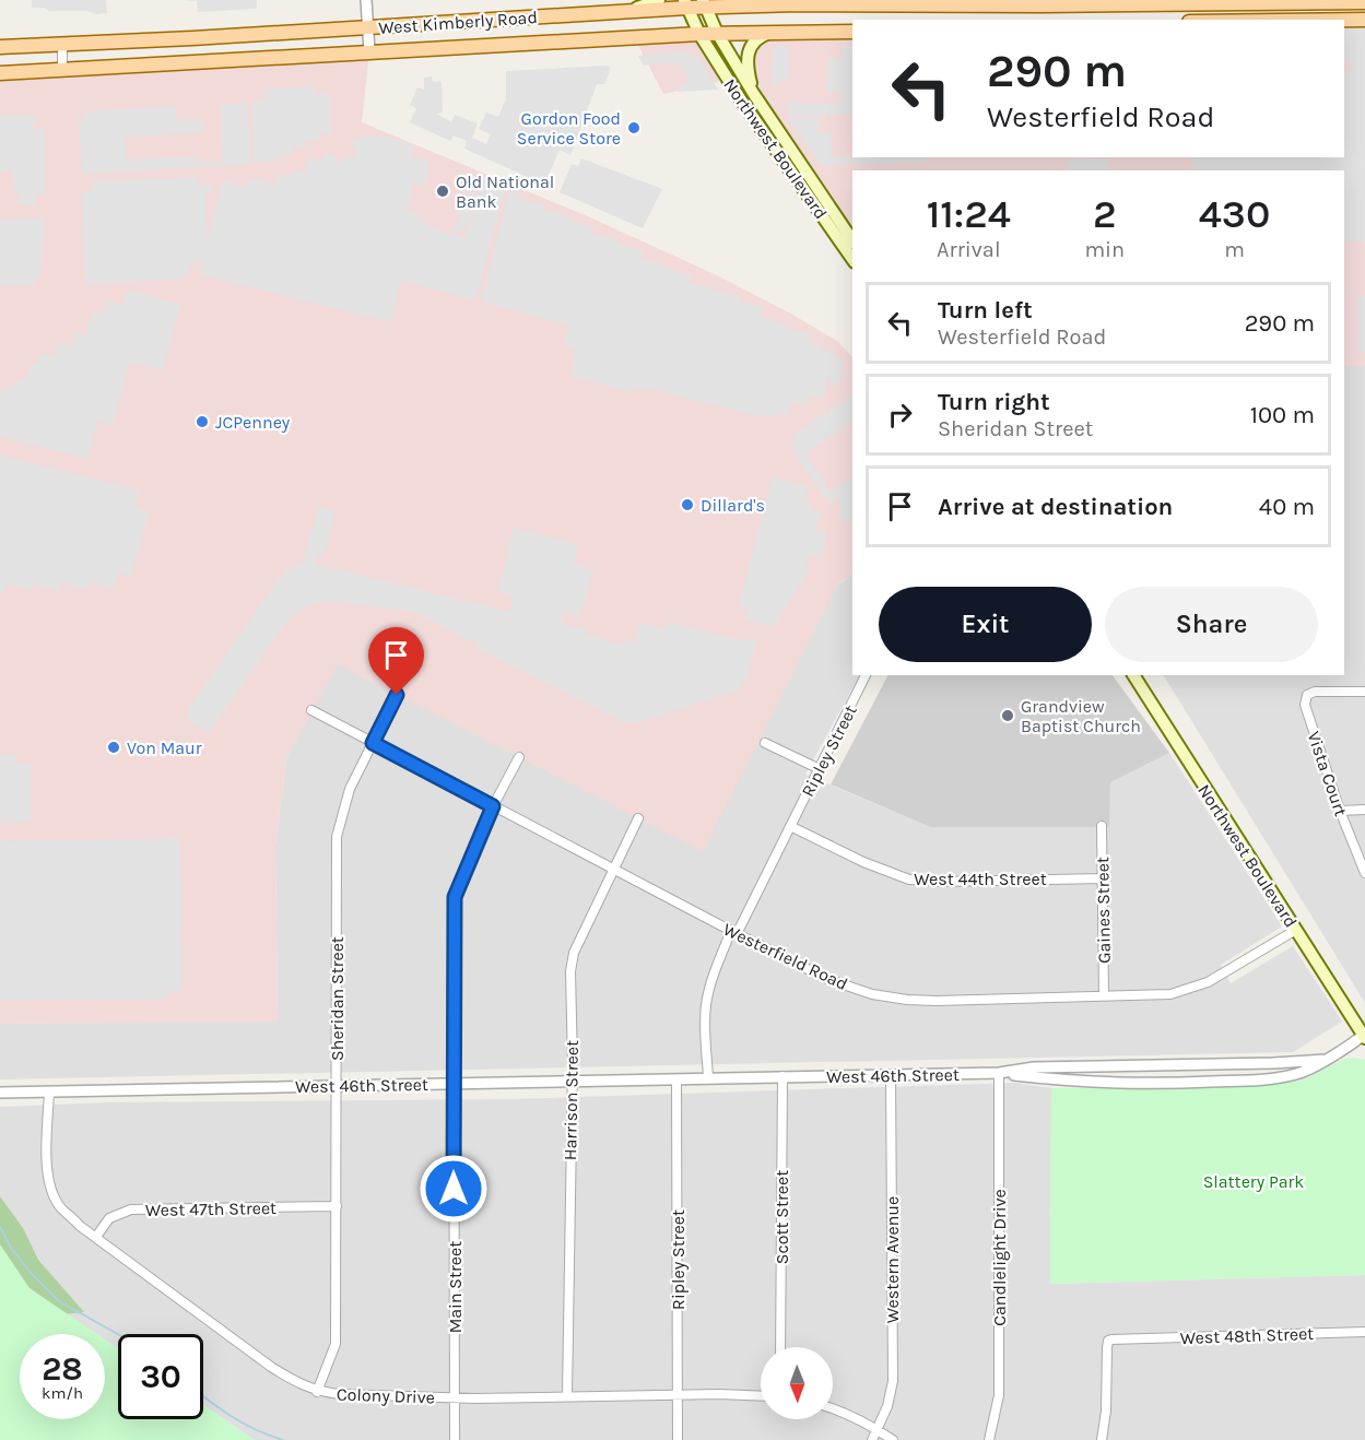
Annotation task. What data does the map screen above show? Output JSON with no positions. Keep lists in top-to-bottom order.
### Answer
{
  "streets": {
    "main road": ["West Kimberly Road", "Northwest Boulevard"],
    "street": [
      "Ripley Street",
      "Vista Court",
      "West 44th Street",
      "Gaines Street",
      "Westerfield Road",
      "Sheridan Street",
      "West 46th Street",
      "Harrison Street",
      "West 47th Street",
      "Scott Street",
      "Candlelight Drive",
      "Western Avenue",
      "Main Street",
      "West 48th Street",
      "Colony Drive"
    ]
  },
  "crossings": [
    ["West Kimberly Road", "Northwest Boulevard"],
    ["Northwest Boulevard", "Westerfield Road"],
    ["Northwest Boulevard", "West 46th Street"],
    ["Ripley Street", "West 44th Street"],
    ["Ripley Street", "Westerfield Road"],
    ["Ripley Street", "West 46th Street"],
    ["Ripley Street", "Colony Drive"],
    ["West 44th Street", "Gaines Street"],
    ["Gaines Street", "Westerfield Road"],
    ["Westerfield Road", "Sheridan Street"],
    ["Westerfield Road", "Harrison Street"],
    ["Westerfield Road", "Main Street"],
    ["Sheridan Street", "West 46th Street"],
    ["Sheridan Street", "West 47th Street"],
    ["Sheridan Street", "Colony Drive"],
    ["West 46th Street", "Harrison Street"],
    ["West 46th Street", "Scott Street"],
    ["West 46th Street", "Candlelight Drive"],
    ["West 46th Street", "Western Avenue"],
    ["West 46th Street", "Main Street"],
    ["West 46th Street", "Colony Drive"],
    ["Harrison Street", "Colony Drive"],
    ["West 47th Street", "Colony Drive"],
    ["Main Street", "Colony Drive"]
  ],
  "parks": ["Slattery Park"],
  "places": [
    "Gordon Food Service Store",
    "Old National Bank",
    "JCPenney",
    "Dillard's",
    "Grandview Baptist Church",
    "Von Maur"
  ],
  "north": "bottom",
  "page": {
    "turn": ["290 m", "Westerfield Road"],
    "eta": [
      "11:24",
      "Arrival",
      "2",
      "min",
      "430",
      "m"
    ],
    "list": [
      {
        "name": "Turn left",
        "note": "Westerfield Road",
        "value": "290 m"
      },
      {
        "name": "Turn right",
        "note": "Sheridan Street",
        "value": "100 m"
      },
      {
        "name": "Arrive at destination",
        "value": "40 m"
      }
    ],
    "buttons": ["Exit", "Share"],
    "speed": "28 km/h",
    "limit": "30"
  }
}
